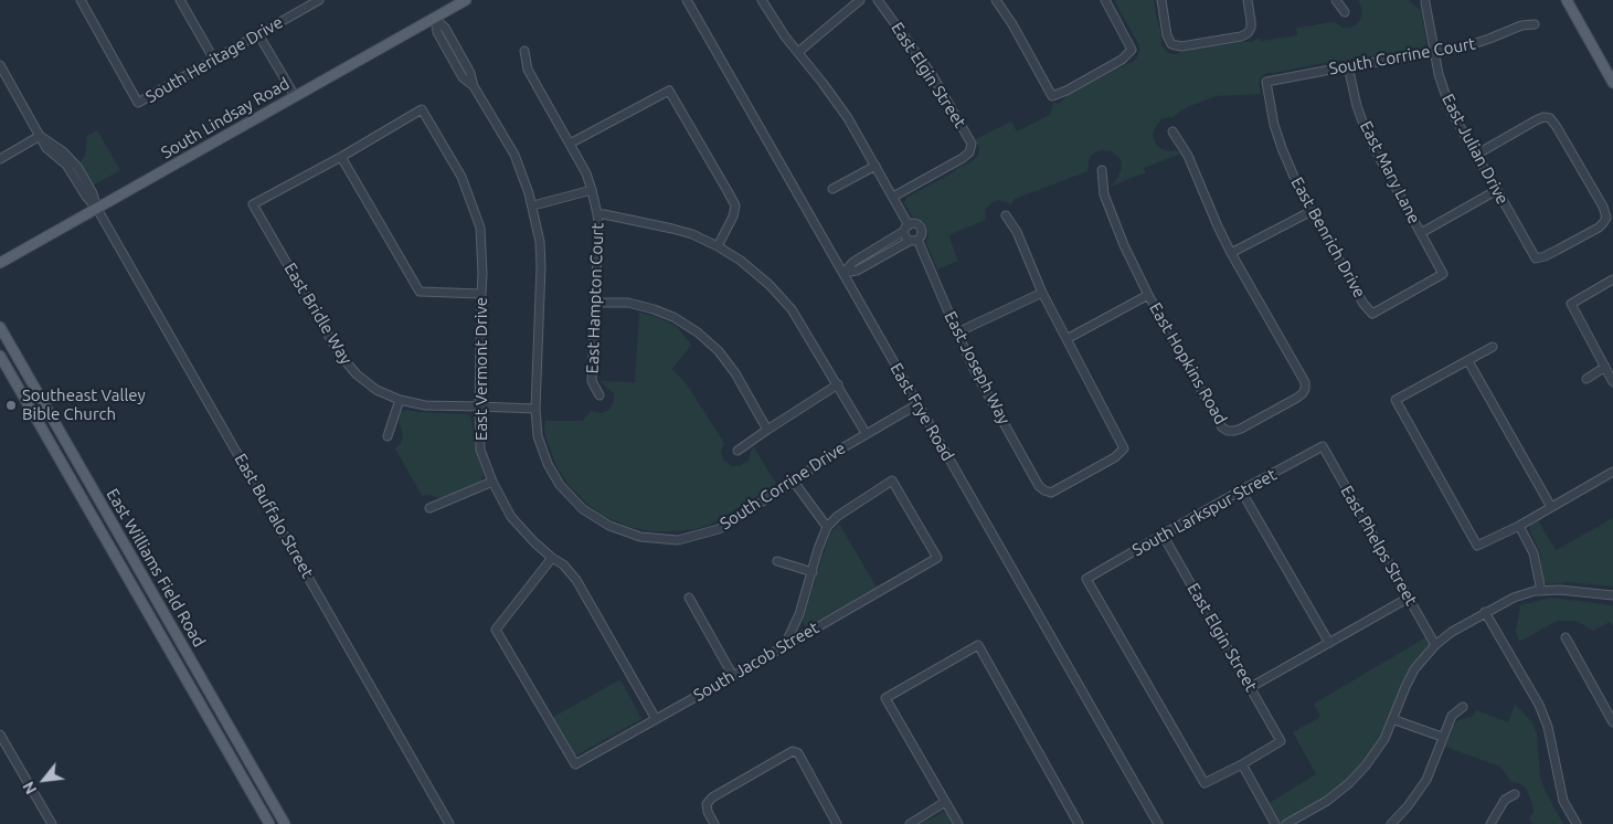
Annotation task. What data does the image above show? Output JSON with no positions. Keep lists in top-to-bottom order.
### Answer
{
  "streets": {
    "main road": ["South Lindsay Road", "East Williams Field Road"],
    "street": [
      "South Corrine Court",
      "South Heritage Drive",
      "East Elgin Street",
      "East Julian Drive",
      "East Mary Lane",
      "East Benrich Drive",
      "East Hampton Court",
      "East Bridle Way",
      "East Hopkins Road",
      "East Joseph Way",
      "East Vermont Drive",
      "East Frye Road",
      "South Corrine Drive",
      "South Larkspur Street",
      "East Buffalo Street",
      "East Phelps Street",
      "South Jacob Street"
    ]
  },
  "crossings": [
    ["South Corrine Court", "East Julian Drive"],
    ["South Corrine Court", "East Mary Lane"],
    ["South Corrine Court", "East Benrich Drive"],
    ["East Elgin Street", "East Joseph Way"],
    ["East Elgin Street", "South Larkspur Street"],
    ["South Lindsay Road", "South Corrine Drive"],
    ["South Lindsay Road", "East Buffalo Street"],
    ["East Mary Lane", "East Benrich Drive"],
    ["East Bridle Way", "East Vermont Drive"],
    ["East Bridle Way", "South Corrine Drive"],
    ["East Vermont Drive", "South Jacob Street"],
    ["East Frye Road", "South Corrine Drive"],
    ["South Larkspur Street", "East Phelps Street"]
  ],
  "places": ["Southeast Valley Bible Church"],
  "north": "bottom left"
}
